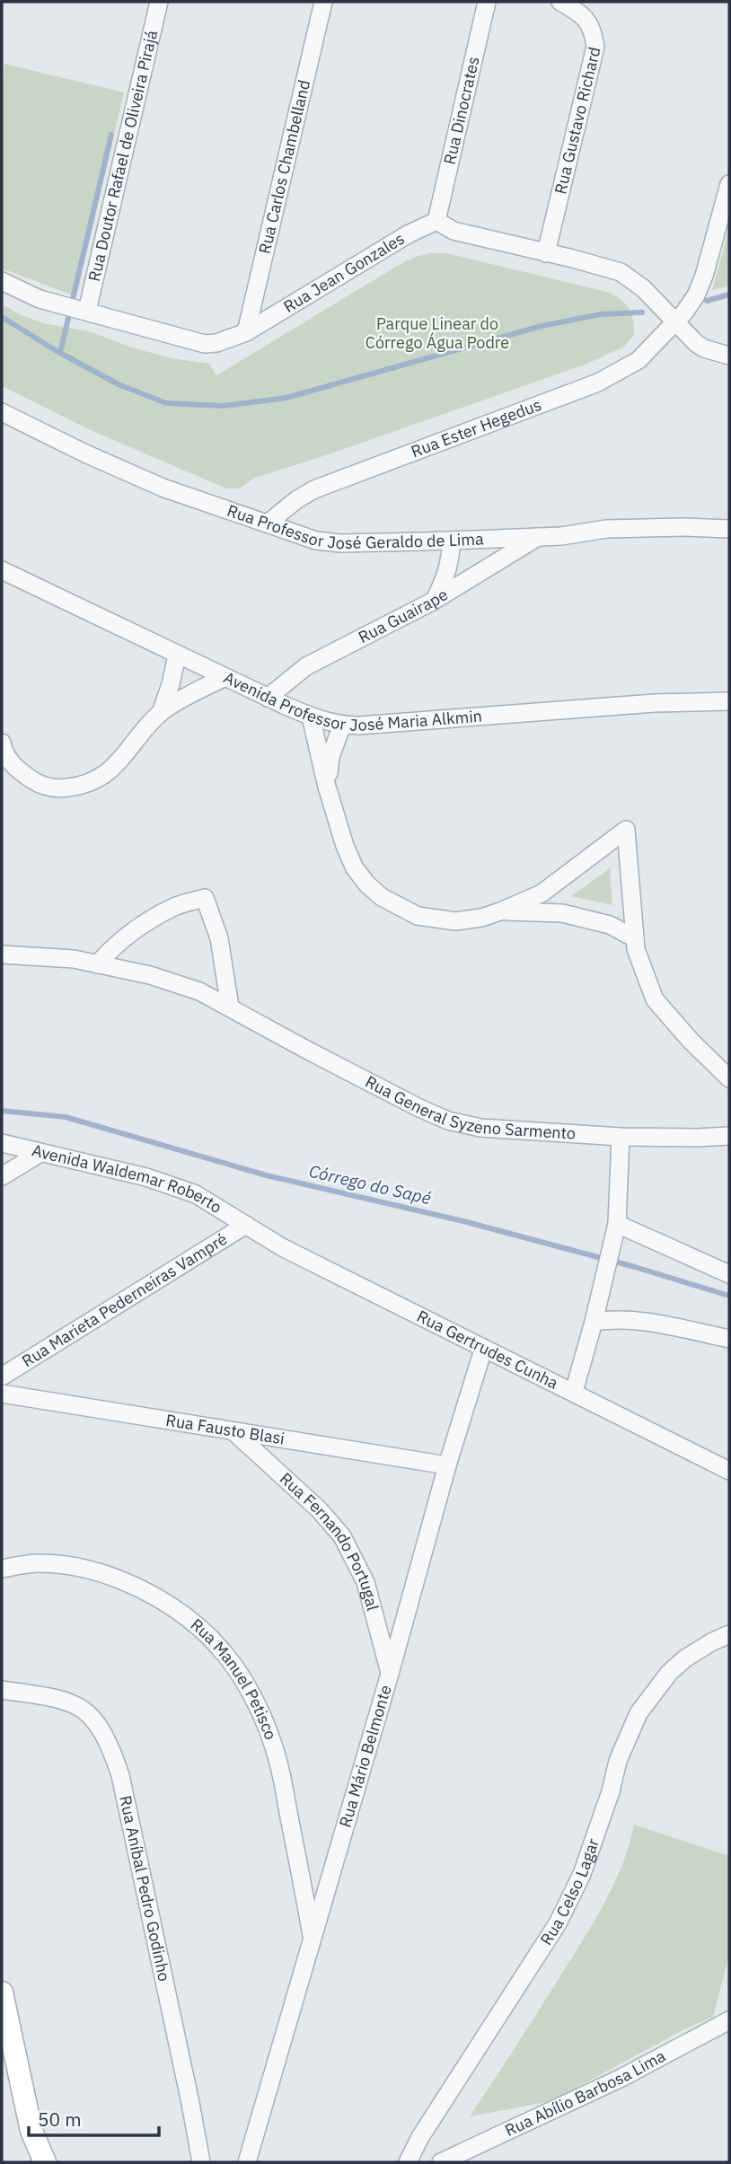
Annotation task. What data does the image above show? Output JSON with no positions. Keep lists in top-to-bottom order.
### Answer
{
  "streets": {
    "street": [
      "Rua Dinocrates",
      "Rua Gustavo Richard",
      "Rua Doutor Rafael de Oliveira Pirajá",
      "Rua Carlos Chambelland",
      "Rua Jean Gonzales",
      "Rua Ester Hegedus",
      "Rua Professor José Geraldo de Lima",
      "Rua Guairape",
      "Avenida Professor José Maria Alkmin",
      "Rua General Syzeno Sarmento",
      "Avenida Waldemar Roberto",
      "Rua Marieta Pederneiras Vampré",
      "Rua Gertrudes Cunha",
      "Rua Fausto Blasi",
      "Rua Fernando Portugal",
      "Rua Manuel Petisco",
      "Rua Mário Belmonte",
      "Rua Aníbal Pedro Godinho",
      "Rua Celso Lagar",
      "Rua Abílio Barbosa Lima"
    ]
  },
  "crossings": [
    ["Rua Dinocrates", "Rua Jean Gonzales"],
    ["Rua Doutor Rafael de Oliveira Pirajá", "Rua Jean Gonzales"],
    ["Rua Carlos Chambelland", "Rua Jean Gonzales"],
    ["Rua Ester Hegedus", "Rua Professor José Geraldo de Lima"],
    ["Rua Professor José Geraldo de Lima", "Rua Guairape"],
    ["Rua Guairape", "Avenida Professor José Maria Alkmin"],
    ["Avenida Waldemar Roberto", "Rua Marieta Pederneiras Vampré"],
    ["Avenida Waldemar Roberto", "Rua Gertrudes Cunha"],
    ["Rua Marieta Pederneiras Vampré", "Rua Gertrudes Cunha"],
    ["Rua Gertrudes Cunha", "Rua Mário Belmonte"],
    ["Rua Fausto Blasi", "Rua Fernando Portugal"],
    ["Rua Fausto Blasi", "Rua Mário Belmonte"],
    ["Rua Fernando Portugal", "Rua Mário Belmonte"],
    ["Rua Manuel Petisco", "Rua Mário Belmonte"]
  ],
  "water": ["Córrego do Sapé"],
  "parks": ["Parque Linear do Córrego Água Podre"],
  "scale_bar": "50 m"
}
